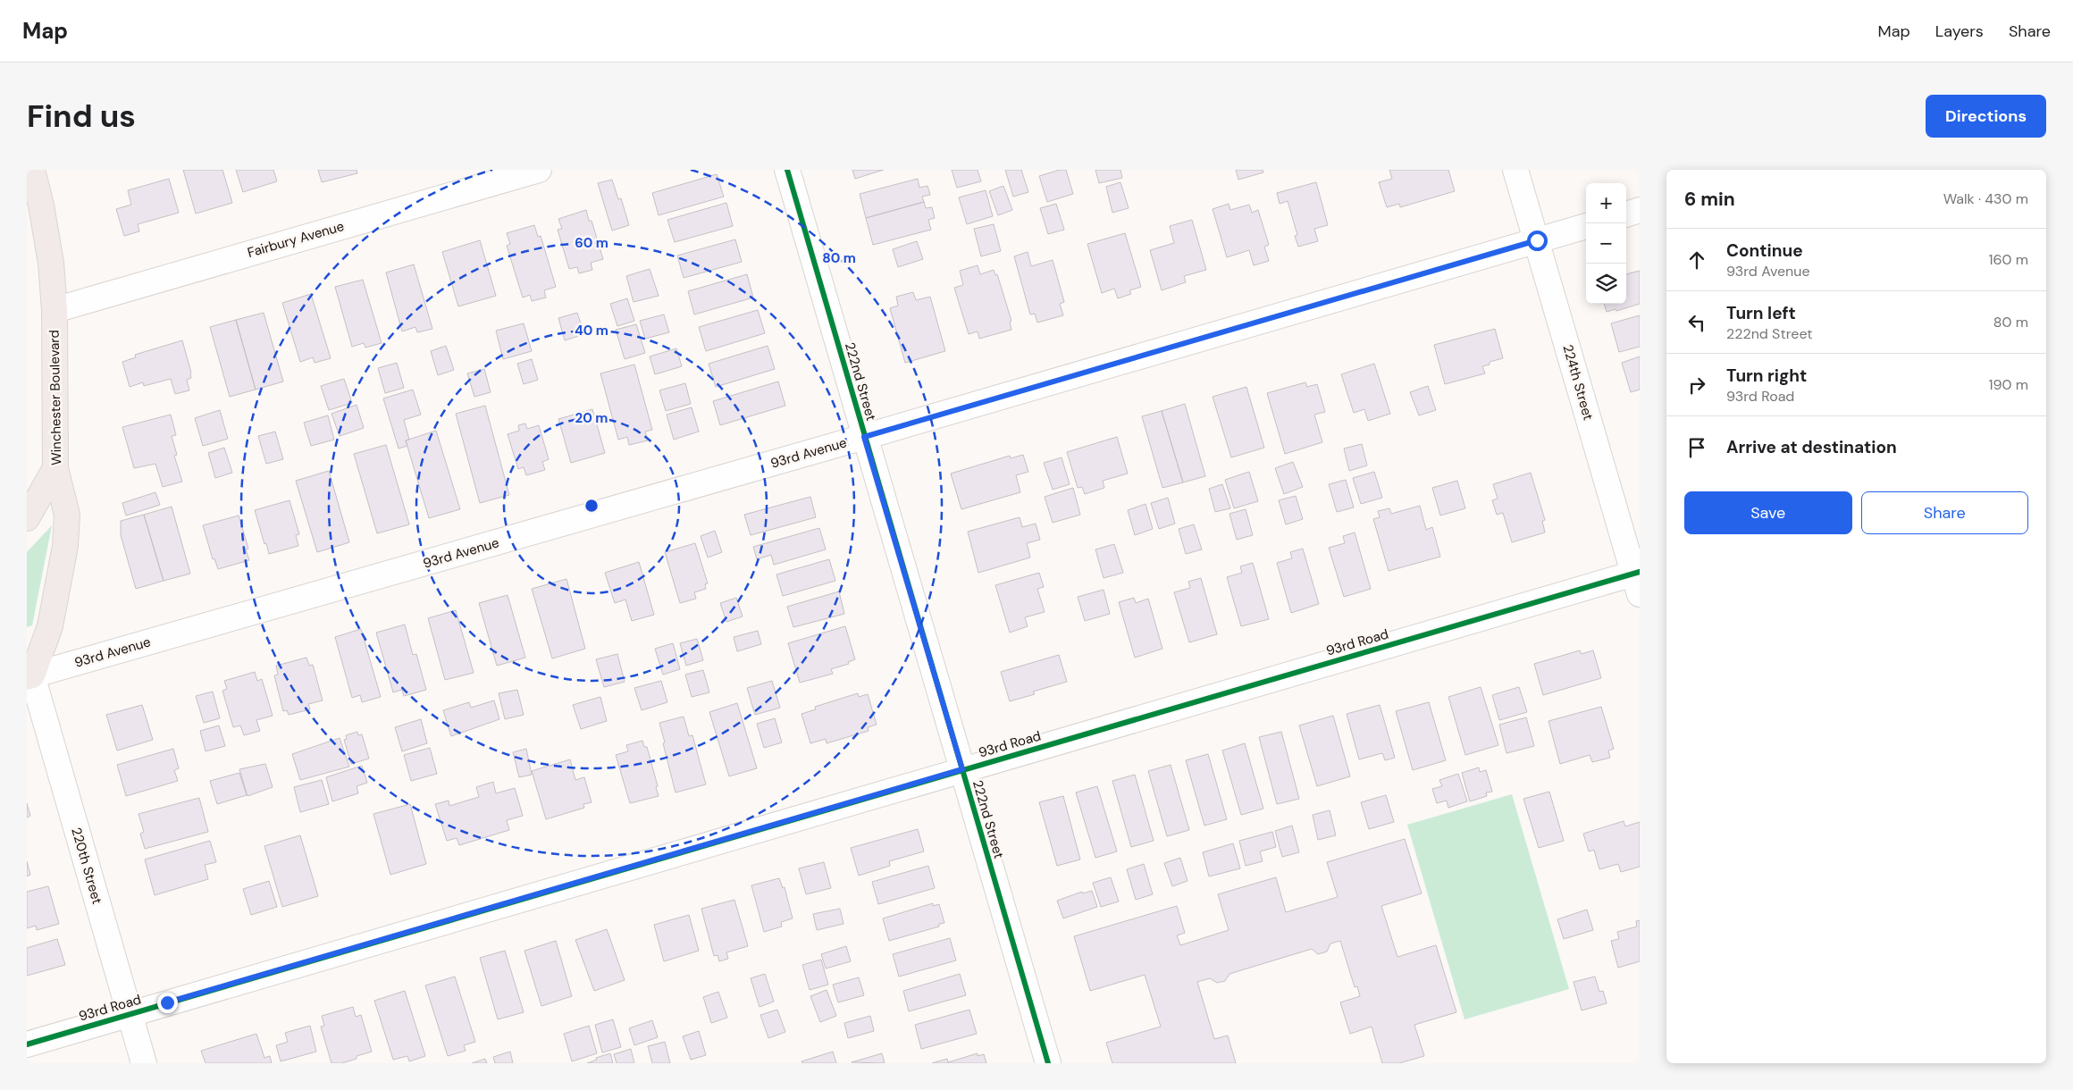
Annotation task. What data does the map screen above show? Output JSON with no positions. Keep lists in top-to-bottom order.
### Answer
{
  "streets": {
    "main road": ["Winchester Boulevard"],
    "street": [
      "Fairbury Avenue",
      "222nd Street",
      "224th Street",
      "93rd Avenue",
      "93rd Road",
      "220th Street"
    ]
  },
  "crossings": [
    ["Fairbury Avenue", "Winchester Boulevard"],
    ["222nd Street", "93rd Avenue"],
    ["222nd Street", "93rd Road"],
    ["224th Street", "93rd Avenue"],
    ["224th Street", "93rd Road"],
    ["Winchester Boulevard", "93rd Avenue"],
    ["Winchester Boulevard", "220th Street"],
    ["93rd Avenue", "220th Street"],
    ["93rd Road", "220th Street"]
  ],
  "page": {
    "header": "Map",
    "nav": ["Map", "Layers", "Share"],
    "buttons": [
      "Directions",
      ["Save", "Share"]
    ],
    "title": "Find us",
    "heading": ["6 min", "Walk · 430 m"],
    "map_buttons": ["+", "−"],
    "list": [
      ["Continue", "93rd Avenue", "160 m"],
      ["Turn left", "222nd Street", "80 m"],
      ["Turn right", "93rd Road", "190 m"],
      "Arrive at destination"
    ]
  },
  "rings": [
    "60 m",
    "80 m",
    "40 m",
    "20 m"
  ]
}
